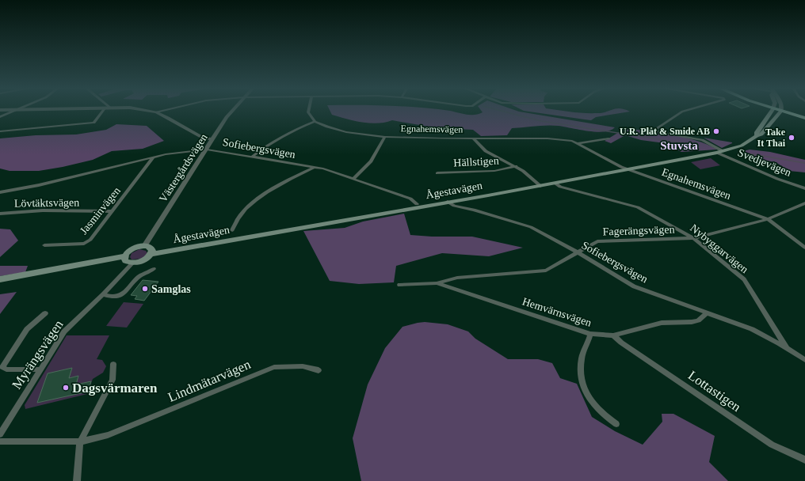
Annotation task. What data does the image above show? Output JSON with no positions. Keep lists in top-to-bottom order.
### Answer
{
  "streets": {
    "main road": ["Ågestavägen"],
    "street": [
      "Egnahemsvägen",
      "Sofiebergsvägen",
      "Hällstigen",
      "Svedjevägen",
      "Västergårdsvägen",
      "Lövtäktsvägen",
      "Jasminvägen",
      "Fagerängsvägen",
      "Nybyggarvägen",
      "Hemvärnsvägen",
      "Myrängsvägen",
      "Lindmätarvägen",
      "Lottastigen"
    ]
  },
  "crossings": [
    ["Egnahemsvägen", "Ågestavägen"],
    ["Egnahemsvägen", "Fagerängsvägen"],
    ["Sofiebergsvägen", "Västergårdsvägen"],
    ["Sofiebergsvägen", "Ågestavägen"],
    ["Sofiebergsvägen", "Jasminvägen"],
    ["Sofiebergsvägen", "Fagerängsvägen"],
    ["Sofiebergsvägen", "Nybyggarvägen"],
    ["Sofiebergsvägen", "Hemvärnsvägen"],
    ["Svedjevägen", "Ågestavägen"],
    ["Ågestavägen", "Nybyggarvägen"],
    ["Ågestavägen", "Myrängsvägen"],
    ["Lövtäktsvägen", "Jasminvägen"],
    ["Fagerängsvägen", "Nybyggarvägen"],
    ["Fagerängsvägen", "Hemvärnsvägen"],
    ["Hemvärnsvägen", "Lottastigen"]
  ],
  "districts": ["Stuvsta"],
  "places": [
    "U.R. Plåt & Smide AB",
    "Take It Thai",
    "Samglas",
    "Dagsvärmaren"
  ]
}
